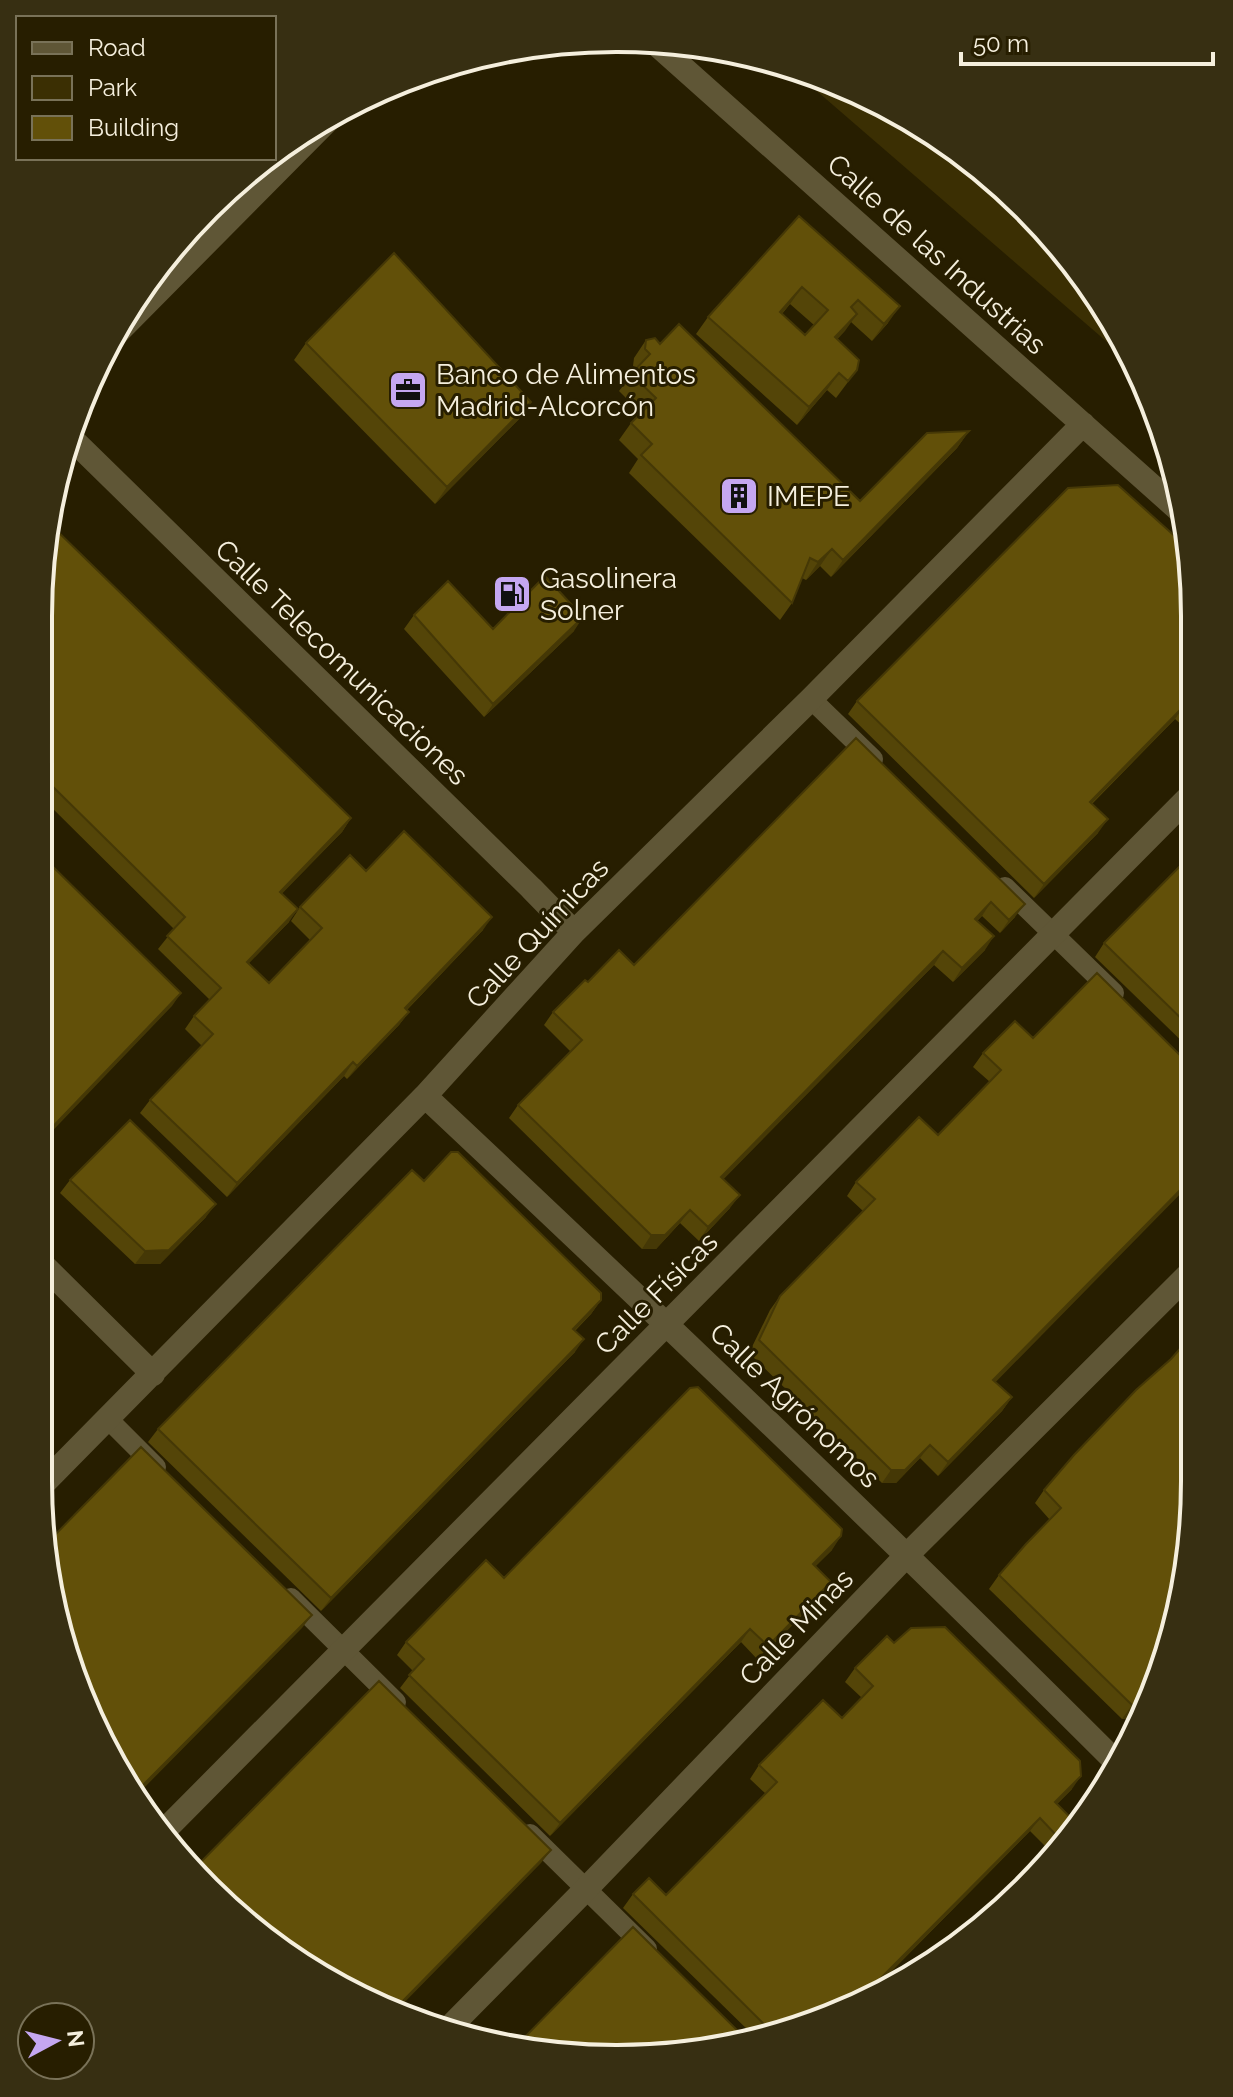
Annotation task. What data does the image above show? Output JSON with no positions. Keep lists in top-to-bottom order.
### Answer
{
  "streets": {
    "street": [
      "Calle de las Industrias",
      "Calle Telecomunicaciones",
      "Calle Químicas",
      "Calle Físicas",
      "Calle Agrónomos",
      "Calle Minas"
    ]
  },
  "crossings": [
    ["Calle de las Industrias", "Calle Químicas"],
    ["Calle Telecomunicaciones", "Calle Químicas"],
    ["Calle Químicas", "Calle Agrónomos"],
    ["Calle Físicas", "Calle Agrónomos"],
    ["Calle Agrónomos", "Calle Minas"]
  ],
  "places": {
    "office": ["Banco de Alimentos Madrid-Alcorcón"],
    "building": ["IMEPE"],
    "fuel station": ["Gasolinera Solner"]
  },
  "legend": ["Road", "Park", "Building"],
  "scale_bar": "50 m",
  "north": "right"
}
